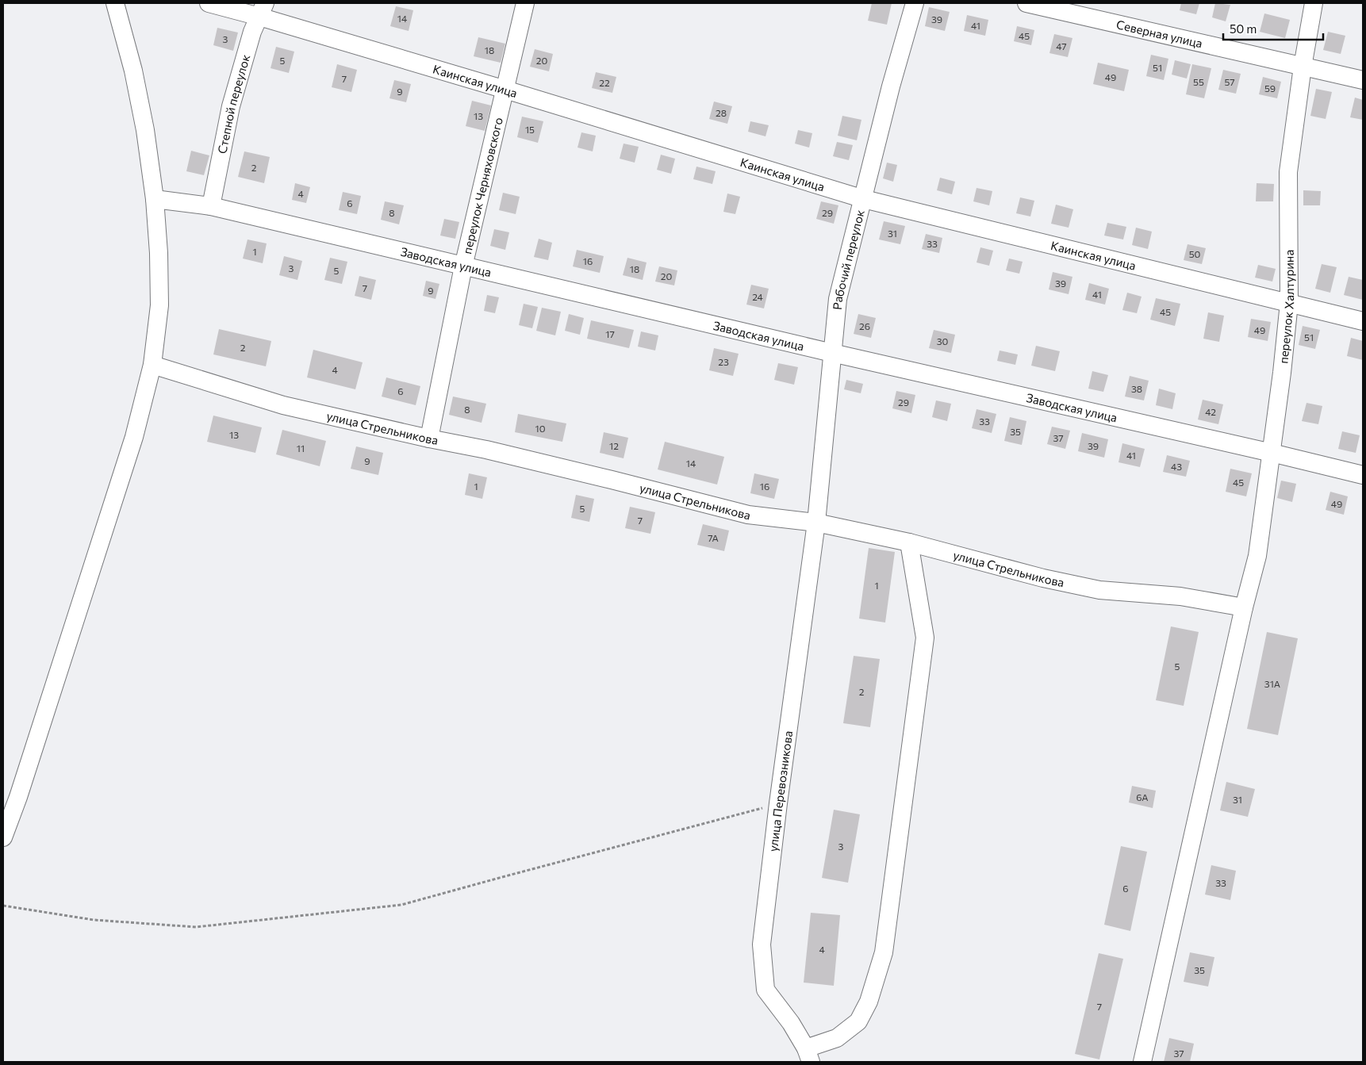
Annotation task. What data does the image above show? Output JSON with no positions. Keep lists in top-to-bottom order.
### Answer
{
  "streets": {
    "street": [
      "Северная улица",
      "Каинская улица",
      "Степной переулок",
      "переулок Черняховского",
      "Рабочий переулок",
      "Заводская улица",
      "переулок Халтурина",
      "улица Стрельникова",
      "улица Перевозникова"
    ]
  },
  "crossings": [
    ["Северная улица", "переулок Халтурина"],
    ["Каинская улица", "Степной переулок"],
    ["Каинская улица", "переулок Черняховского"],
    ["Каинская улица", "Рабочий переулок"],
    ["Каинская улица", "переулок Халтурина"],
    ["Степной переулок", "Заводская улица"],
    ["переулок Черняховского", "Заводская улица"],
    ["переулок Черняховского", "улица Стрельникова"],
    ["Рабочий переулок", "Заводская улица"],
    ["Рабочий переулок", "улица Стрельникова"],
    ["Рабочий переулок", "улица Перевозникова"],
    ["Заводская улица", "переулок Халтурина"],
    ["переулок Халтурина", "улица Стрельникова"],
    ["улица Стрельникова", "улица Перевозникова"]
  ],
  "house_numbers": [
    "14",
    "39",
    "41",
    "45",
    "3",
    "47",
    "18",
    "5",
    "20",
    "51",
    "49",
    "7",
    "55",
    "57",
    "22",
    "59",
    "9",
    "28",
    "13",
    "15",
    "2",
    "4",
    "6",
    "8",
    "29",
    "31",
    "33",
    "1",
    "50",
    "16",
    "3",
    "18",
    "5",
    "20",
    "39",
    "7",
    "9",
    "41",
    "24",
    "45",
    "26",
    "49",
    "17",
    "51",
    "30",
    "2",
    "23",
    "4",
    "38",
    "6",
    "29",
    "8",
    "42",
    "33",
    "10",
    "35",
    "13",
    "37",
    "12",
    "39",
    "11",
    "41",
    "9",
    "14",
    "43",
    "45",
    "1",
    "16",
    "49",
    "5",
    "7",
    "7А",
    "1",
    "5",
    "31А",
    "2",
    "6А",
    "31",
    "3",
    "33",
    "6",
    "4",
    "35",
    "7",
    "37"
  ],
  "scale_bar": "50 m"
}
